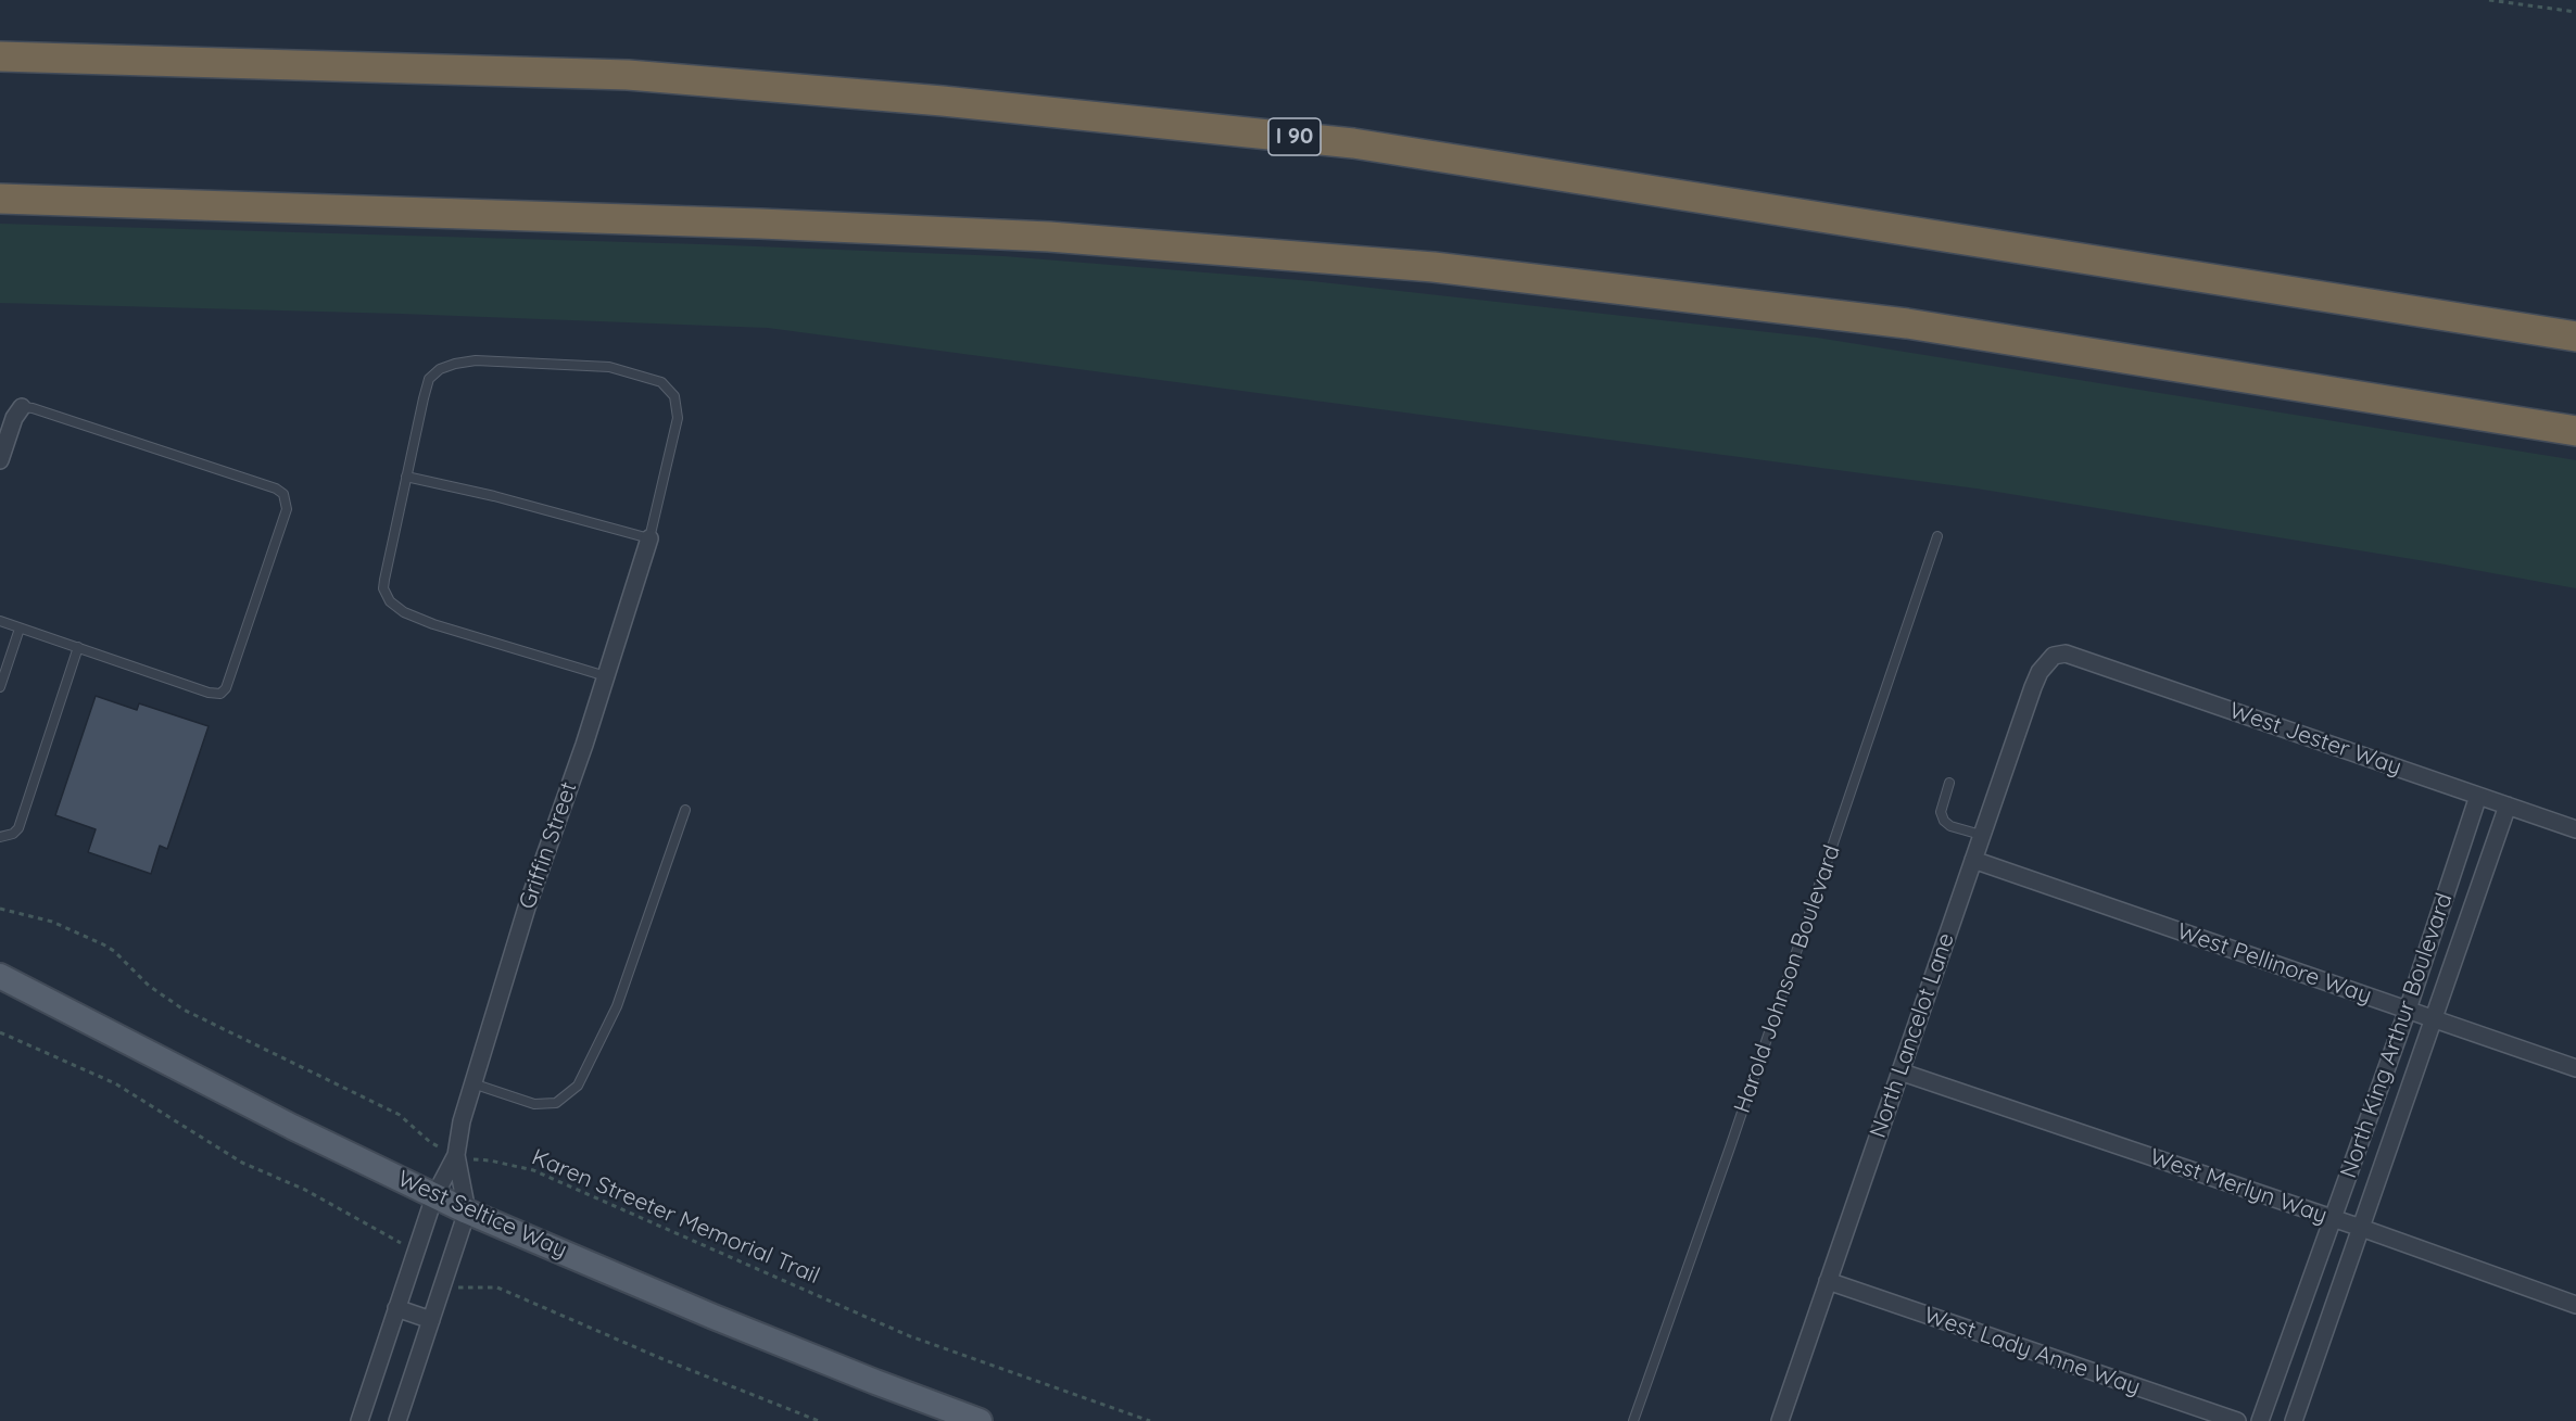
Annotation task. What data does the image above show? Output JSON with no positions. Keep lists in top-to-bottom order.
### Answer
{
  "streets": {
    "highway": ["I 90"],
    "main road": ["West Seltice Way"],
    "street": [
      "West Jester Way",
      "Griffin Street",
      "West Pellinore Way",
      "North Lancelot Lane",
      "North King Arthur Boulevard",
      "West Merlyn Way",
      "West Lady Anne Way"
    ],
    "lane": ["Harold Johnson Boulevard"],
    "path": ["Karen Streeter Memorial Trail"]
  },
  "crossings": [
    ["West Jester Way", "North Lancelot Lane"],
    ["West Jester Way", "North King Arthur Boulevard"],
    ["Griffin Street", "West Seltice Way"],
    ["Griffin Street", "Karen Streeter Memorial Trail"],
    ["West Pellinore Way", "North Lancelot Lane"],
    ["West Pellinore Way", "North King Arthur Boulevard"],
    ["North Lancelot Lane", "West Merlyn Way"],
    ["North Lancelot Lane", "West Lady Anne Way"],
    ["North King Arthur Boulevard", "West Merlyn Way"]
  ]
}
